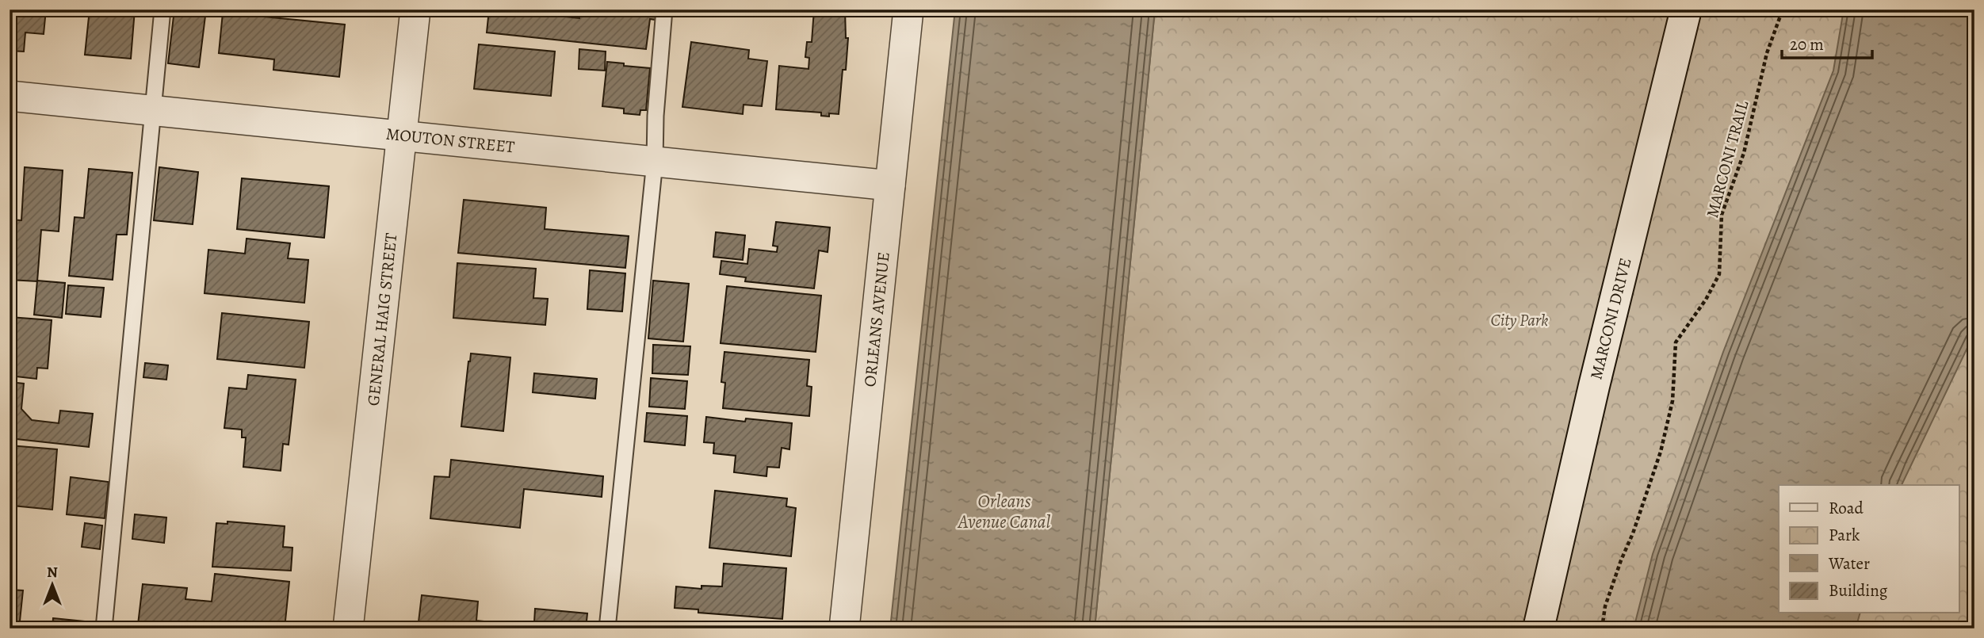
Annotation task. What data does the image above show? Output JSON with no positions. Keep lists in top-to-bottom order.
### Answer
{
  "streets": {
    "street": [
      "MOUTON STREET",
      "MARCONI DRIVE",
      "GENERAL HAIG STREET",
      "ORLEANS AVENUE"
    ],
    "path": ["MARCONI TRAIL"]
  },
  "crossings": [
    ["MOUTON STREET", "GENERAL HAIG STREET"],
    ["MOUTON STREET", "ORLEANS AVENUE"]
  ],
  "water": ["Orleans Avenue Canal"],
  "parks": ["City Park"],
  "legend": [
    "Road",
    "Park",
    "Water",
    "Building"
  ],
  "scale_bar": "20 m",
  "north": "top"
}
